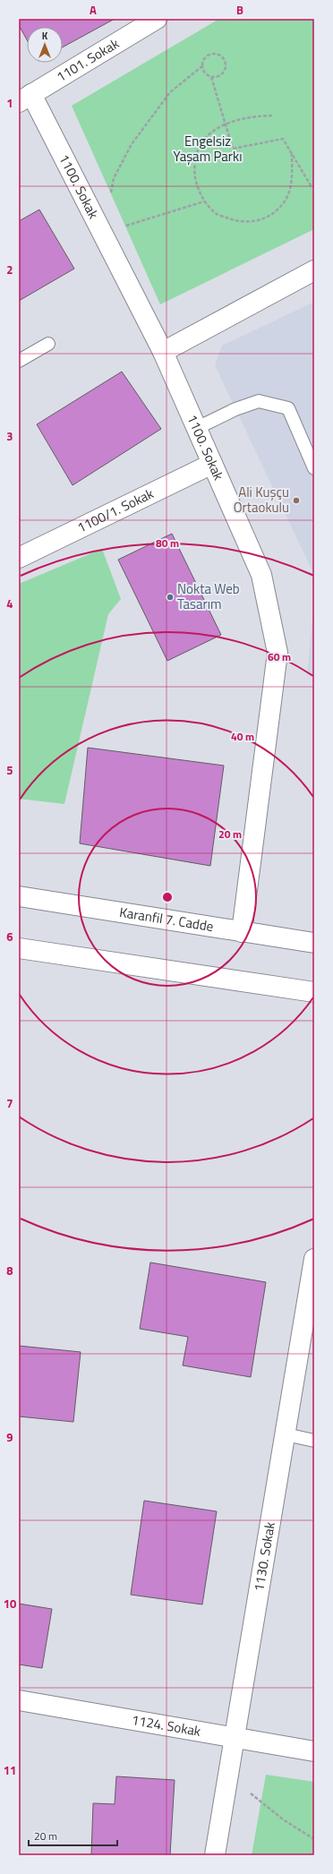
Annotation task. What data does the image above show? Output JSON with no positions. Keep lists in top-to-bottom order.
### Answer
{
  "streets": {
    "street": [
      "1101. Sokak",
      "1100. Sokak",
      "1100/1. Sokak",
      "Karanfil 7. Cadde",
      "1130. Sokak",
      "1124. Sokak"
    ]
  },
  "crossings": [
    ["1101. Sokak", "1100. Sokak"],
    ["1100. Sokak", "1100/1. Sokak"],
    ["1100. Sokak", "Karanfil 7. Cadde"],
    ["1130. Sokak", "1124. Sokak"]
  ],
  "parks": ["Engelsiz Yaşam Parkı"],
  "places": ["Ali Kuşçu Ortaokulu", "Nokta Web Tasarım"],
  "scale_bar": "20 m",
  "north": "top",
  "grid": {
    "columns": ["A", "B"],
    "rows": [
      "1",
      "2",
      "3",
      "4",
      "5",
      "6",
      "7",
      "8",
      "9",
      "10",
      "11"
    ]
  },
  "rings": [
    "80 m",
    "60 m",
    "40 m",
    "20 m"
  ]
}
